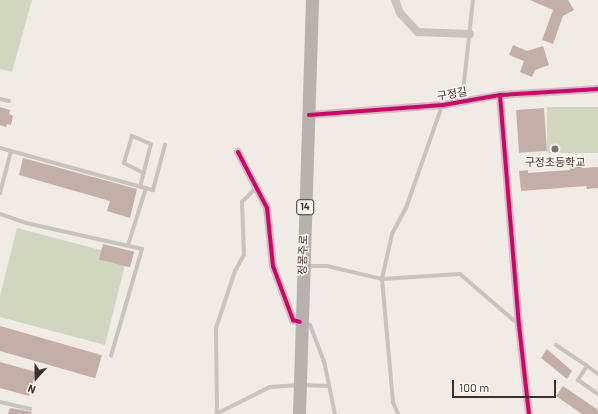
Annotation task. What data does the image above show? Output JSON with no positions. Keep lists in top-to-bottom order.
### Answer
{
  "streets": {
    "main road": ["14", "정몽주로"],
    "street": ["구정길"]
  },
  "crossings": [
    ["구정길", "정몽주로"]
  ],
  "places": ["구정초등학교"],
  "scale_bar": "100 m",
  "north": "bottom"
}
